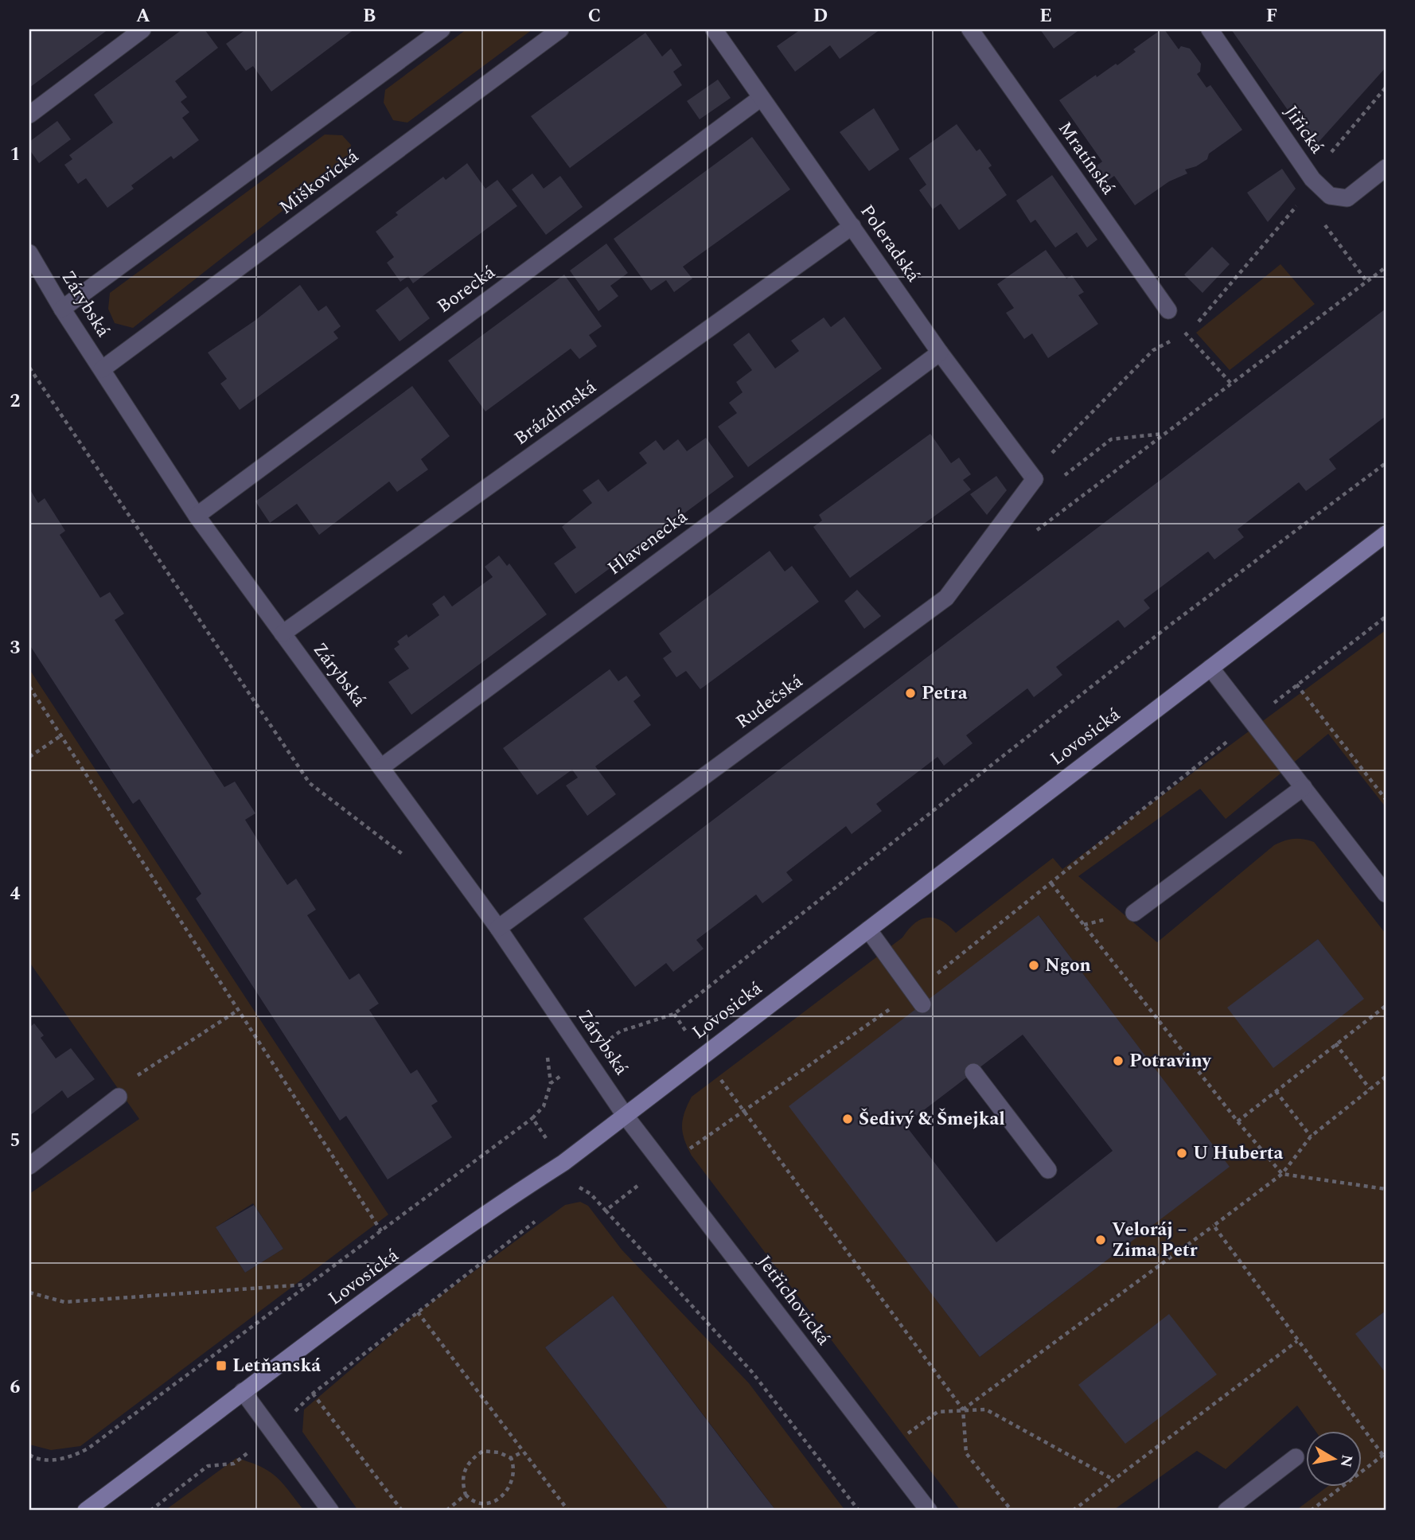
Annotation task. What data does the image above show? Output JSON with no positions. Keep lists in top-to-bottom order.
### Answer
{
  "streets": {
    "street": [
      "Jiřická",
      "Mratínská",
      "Miškovická",
      "Poleradská",
      "Borecká",
      "Zárybská",
      "Brázdimská",
      "Hlavenecká",
      "Rudečská",
      "Lovosická",
      "Jetřichovická"
    ]
  },
  "crossings": [
    ["Miškovická", "Zárybská"],
    ["Poleradská", "Borecká"],
    ["Poleradská", "Brázdimská"],
    ["Poleradská", "Hlavenecká"],
    ["Poleradská", "Rudečská"],
    ["Borecká", "Zárybská"],
    ["Zárybská", "Brázdimská"],
    ["Zárybská", "Hlavenecká"],
    ["Zárybská", "Rudečská"],
    ["Zárybská", "Lovosická"],
    ["Zárybská", "Jetřichovická"],
    ["Lovosická", "Jetřichovická"]
  ],
  "places": {
    "other": [
      "Petra",
      "Ngon",
      "Potraviny",
      "Šedivý & Šmejkal",
      "U Huberta",
      "Veloráj – Zima Petr"
    ],
    "transit": ["Letňanská"]
  },
  "north": "right",
  "grid": {
    "columns": [
      "A",
      "B",
      "C",
      "D",
      "E",
      "F"
    ],
    "rows": [
      "1",
      "2",
      "3",
      "4",
      "5",
      "6"
    ]
  }
}
